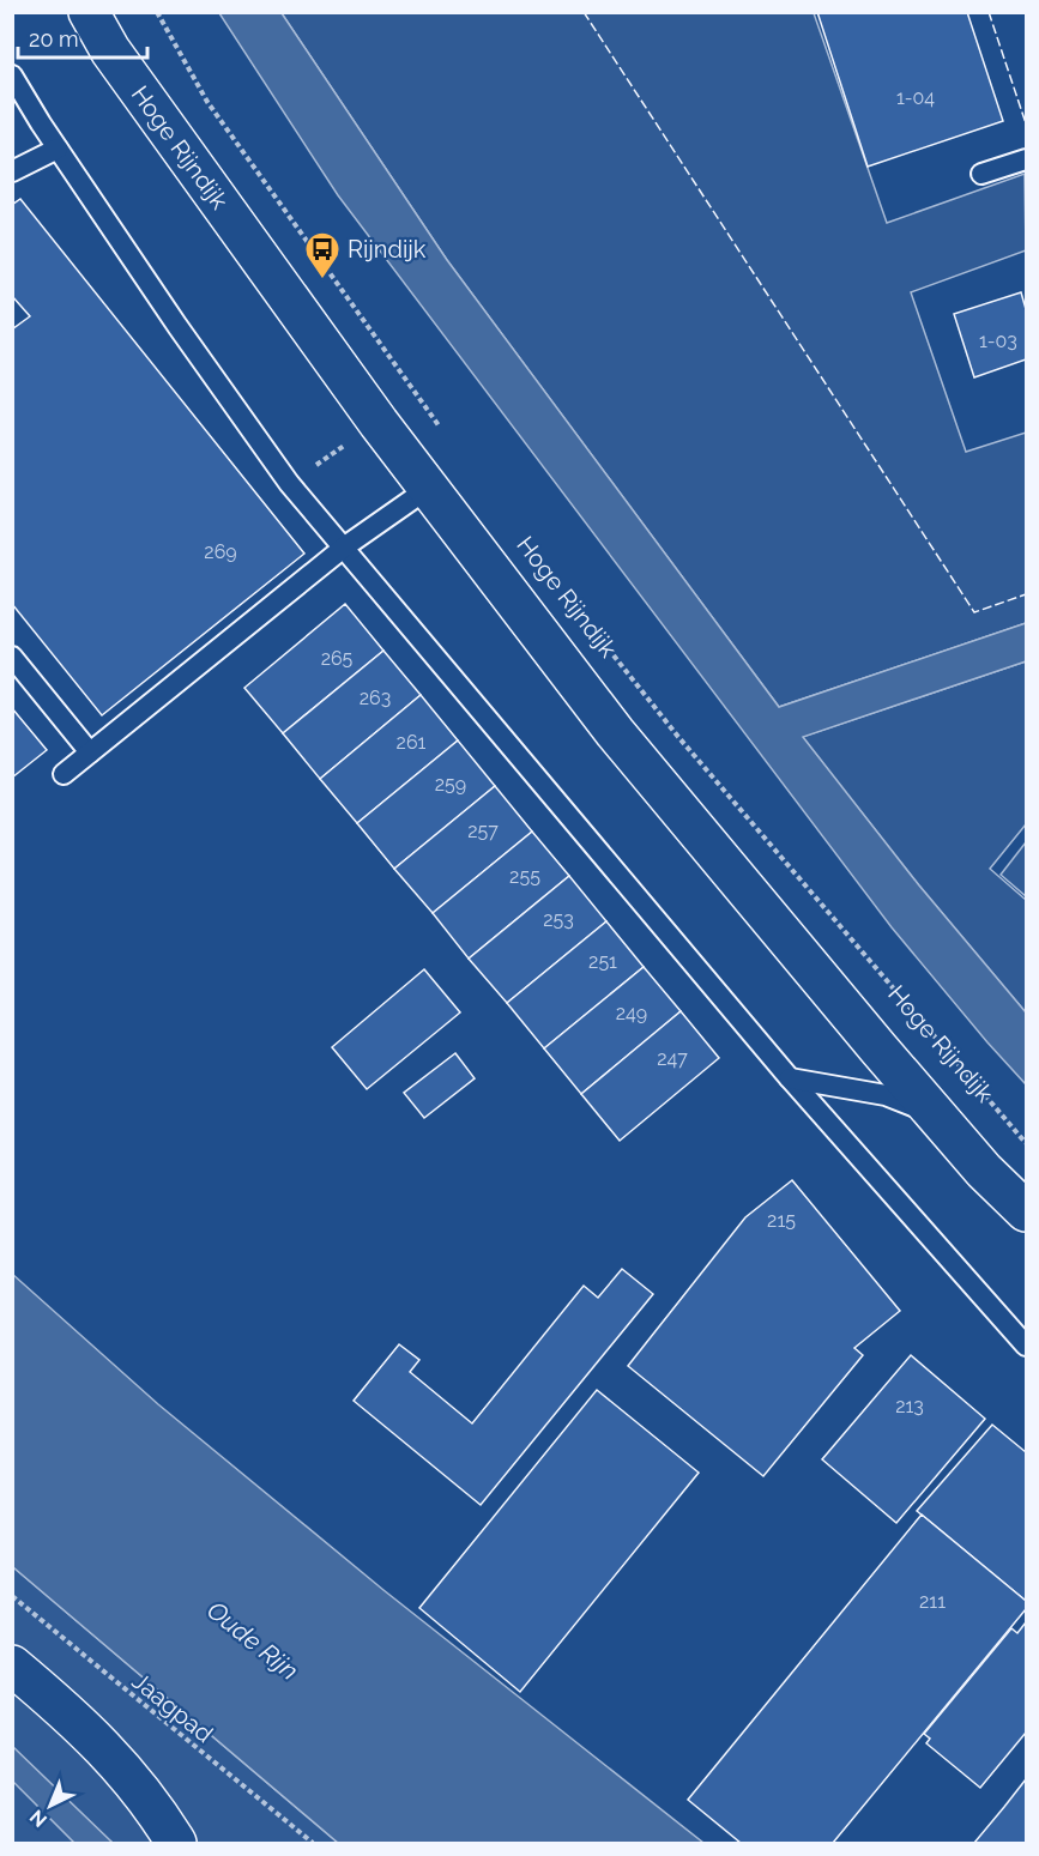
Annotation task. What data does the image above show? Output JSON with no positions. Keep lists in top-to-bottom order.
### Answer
{
  "streets": {
    "street": ["Hoge Rijndijk"],
    "path": ["Jaagpad"]
  },
  "water": ["Oude Rijn"],
  "places": {
    "bus stop": ["Rijndijk"]
  },
  "house_numbers": [
    "1-04",
    "1-03",
    "269",
    "265",
    "263",
    "261",
    "259",
    "257",
    "255",
    "253",
    "251",
    "249",
    "247",
    "215",
    "213",
    "211"
  ],
  "scale_bar": "20 m",
  "north": "bottom left"
}
